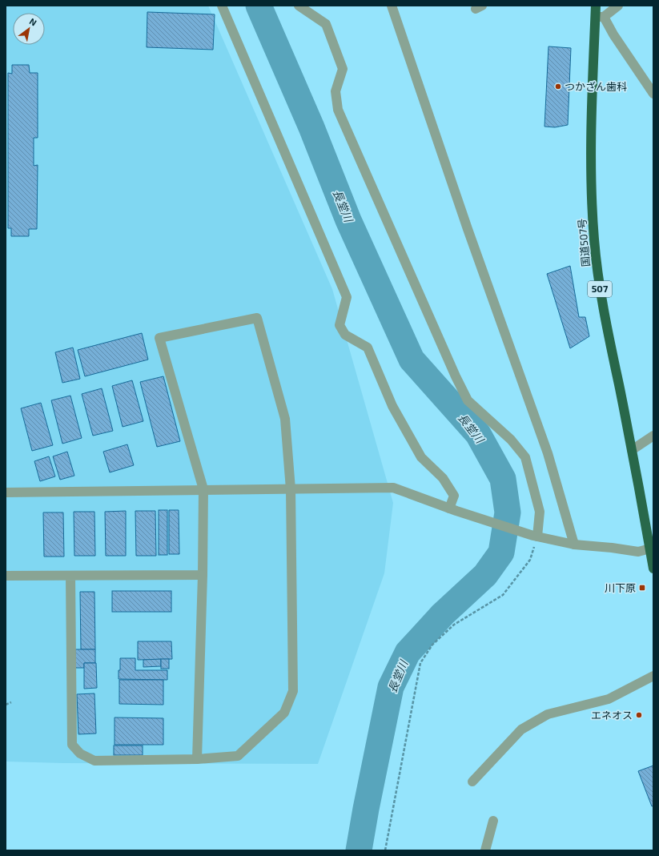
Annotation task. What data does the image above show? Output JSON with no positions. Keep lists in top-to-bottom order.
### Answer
{
  "streets": {
    "highway": ["国道507号", "507"]
  },
  "water": ["長堂川"],
  "places": {
    "other": ["つかざん歯科", "エネオス"],
    "transit": ["川下原"]
  },
  "north": "top right"
}
